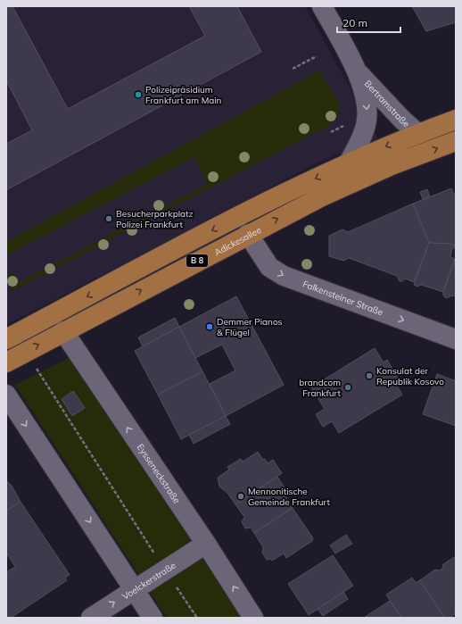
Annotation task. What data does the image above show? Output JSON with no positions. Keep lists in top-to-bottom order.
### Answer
{
  "streets": {
    "main road": ["Adickesallee", "B 8"],
    "street": [
      "Bertramstraße",
      "Falkensteiner Straße",
      "Eysseneckstraße",
      "Voelckerstraße"
    ]
  },
  "crossings": [
    ["Bertramstraße", "B 8"],
    ["Adickesallee", "Falkensteiner Straße"],
    ["Adickesallee", "Eysseneckstraße"],
    ["Eysseneckstraße", "Voelckerstraße"]
  ],
  "one_way": ["Bertramstraße", "Falkensteiner Straße", "Voelckerstraße"],
  "places": [
    "Polizeipräsidium Frankfurt am Main",
    "Besucherparkplatz Polizei Frankfurt",
    "Demmer Pianos & Flügel",
    "Konsulat der Republik Kosovo",
    "brandcom Frankfurt",
    "Mennonitische Gemeinde Frankfurt"
  ],
  "scale_bar": "20 m"
}
